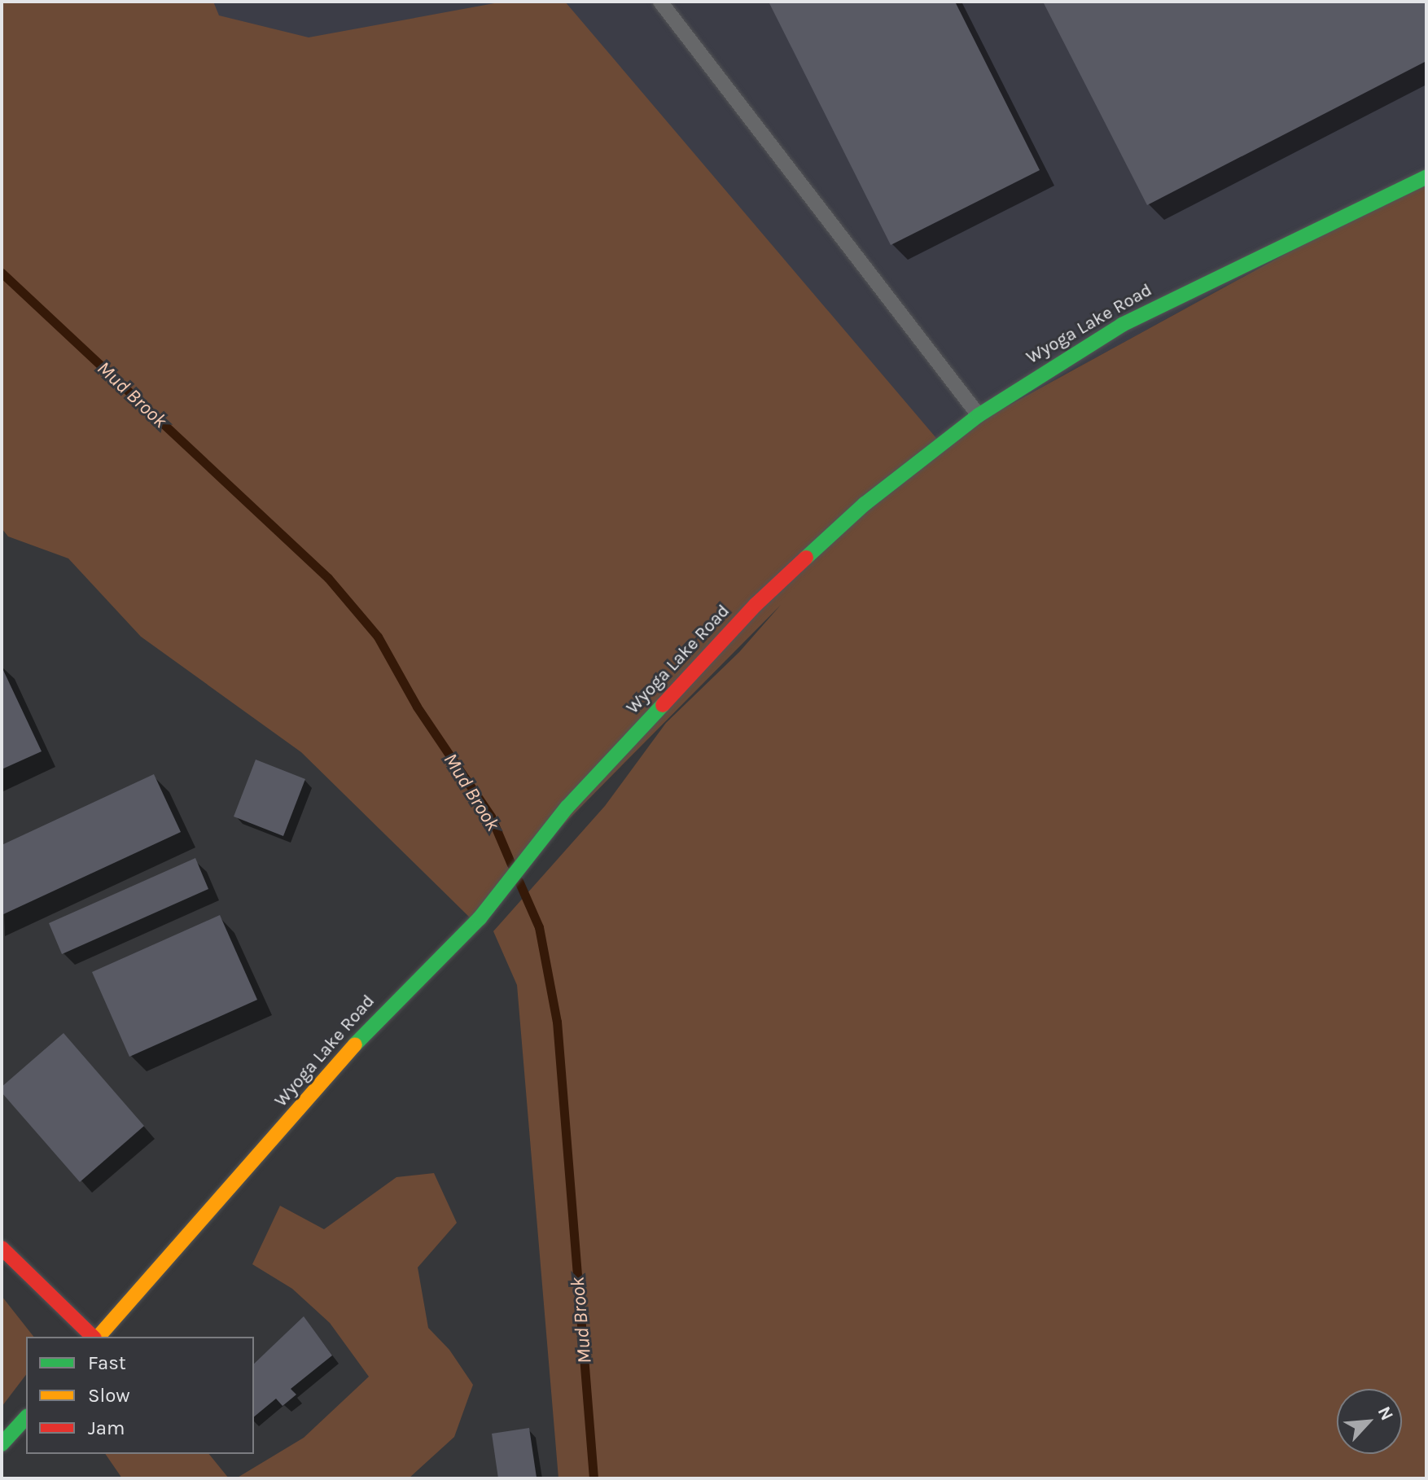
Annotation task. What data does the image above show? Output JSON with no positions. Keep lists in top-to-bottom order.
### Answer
{
  "streets": {
    "street": ["Wyoga Lake Road"]
  },
  "water": ["Mud Brook"],
  "legend": ["Fast", "Slow", "Jam"],
  "north": "top right"
}
